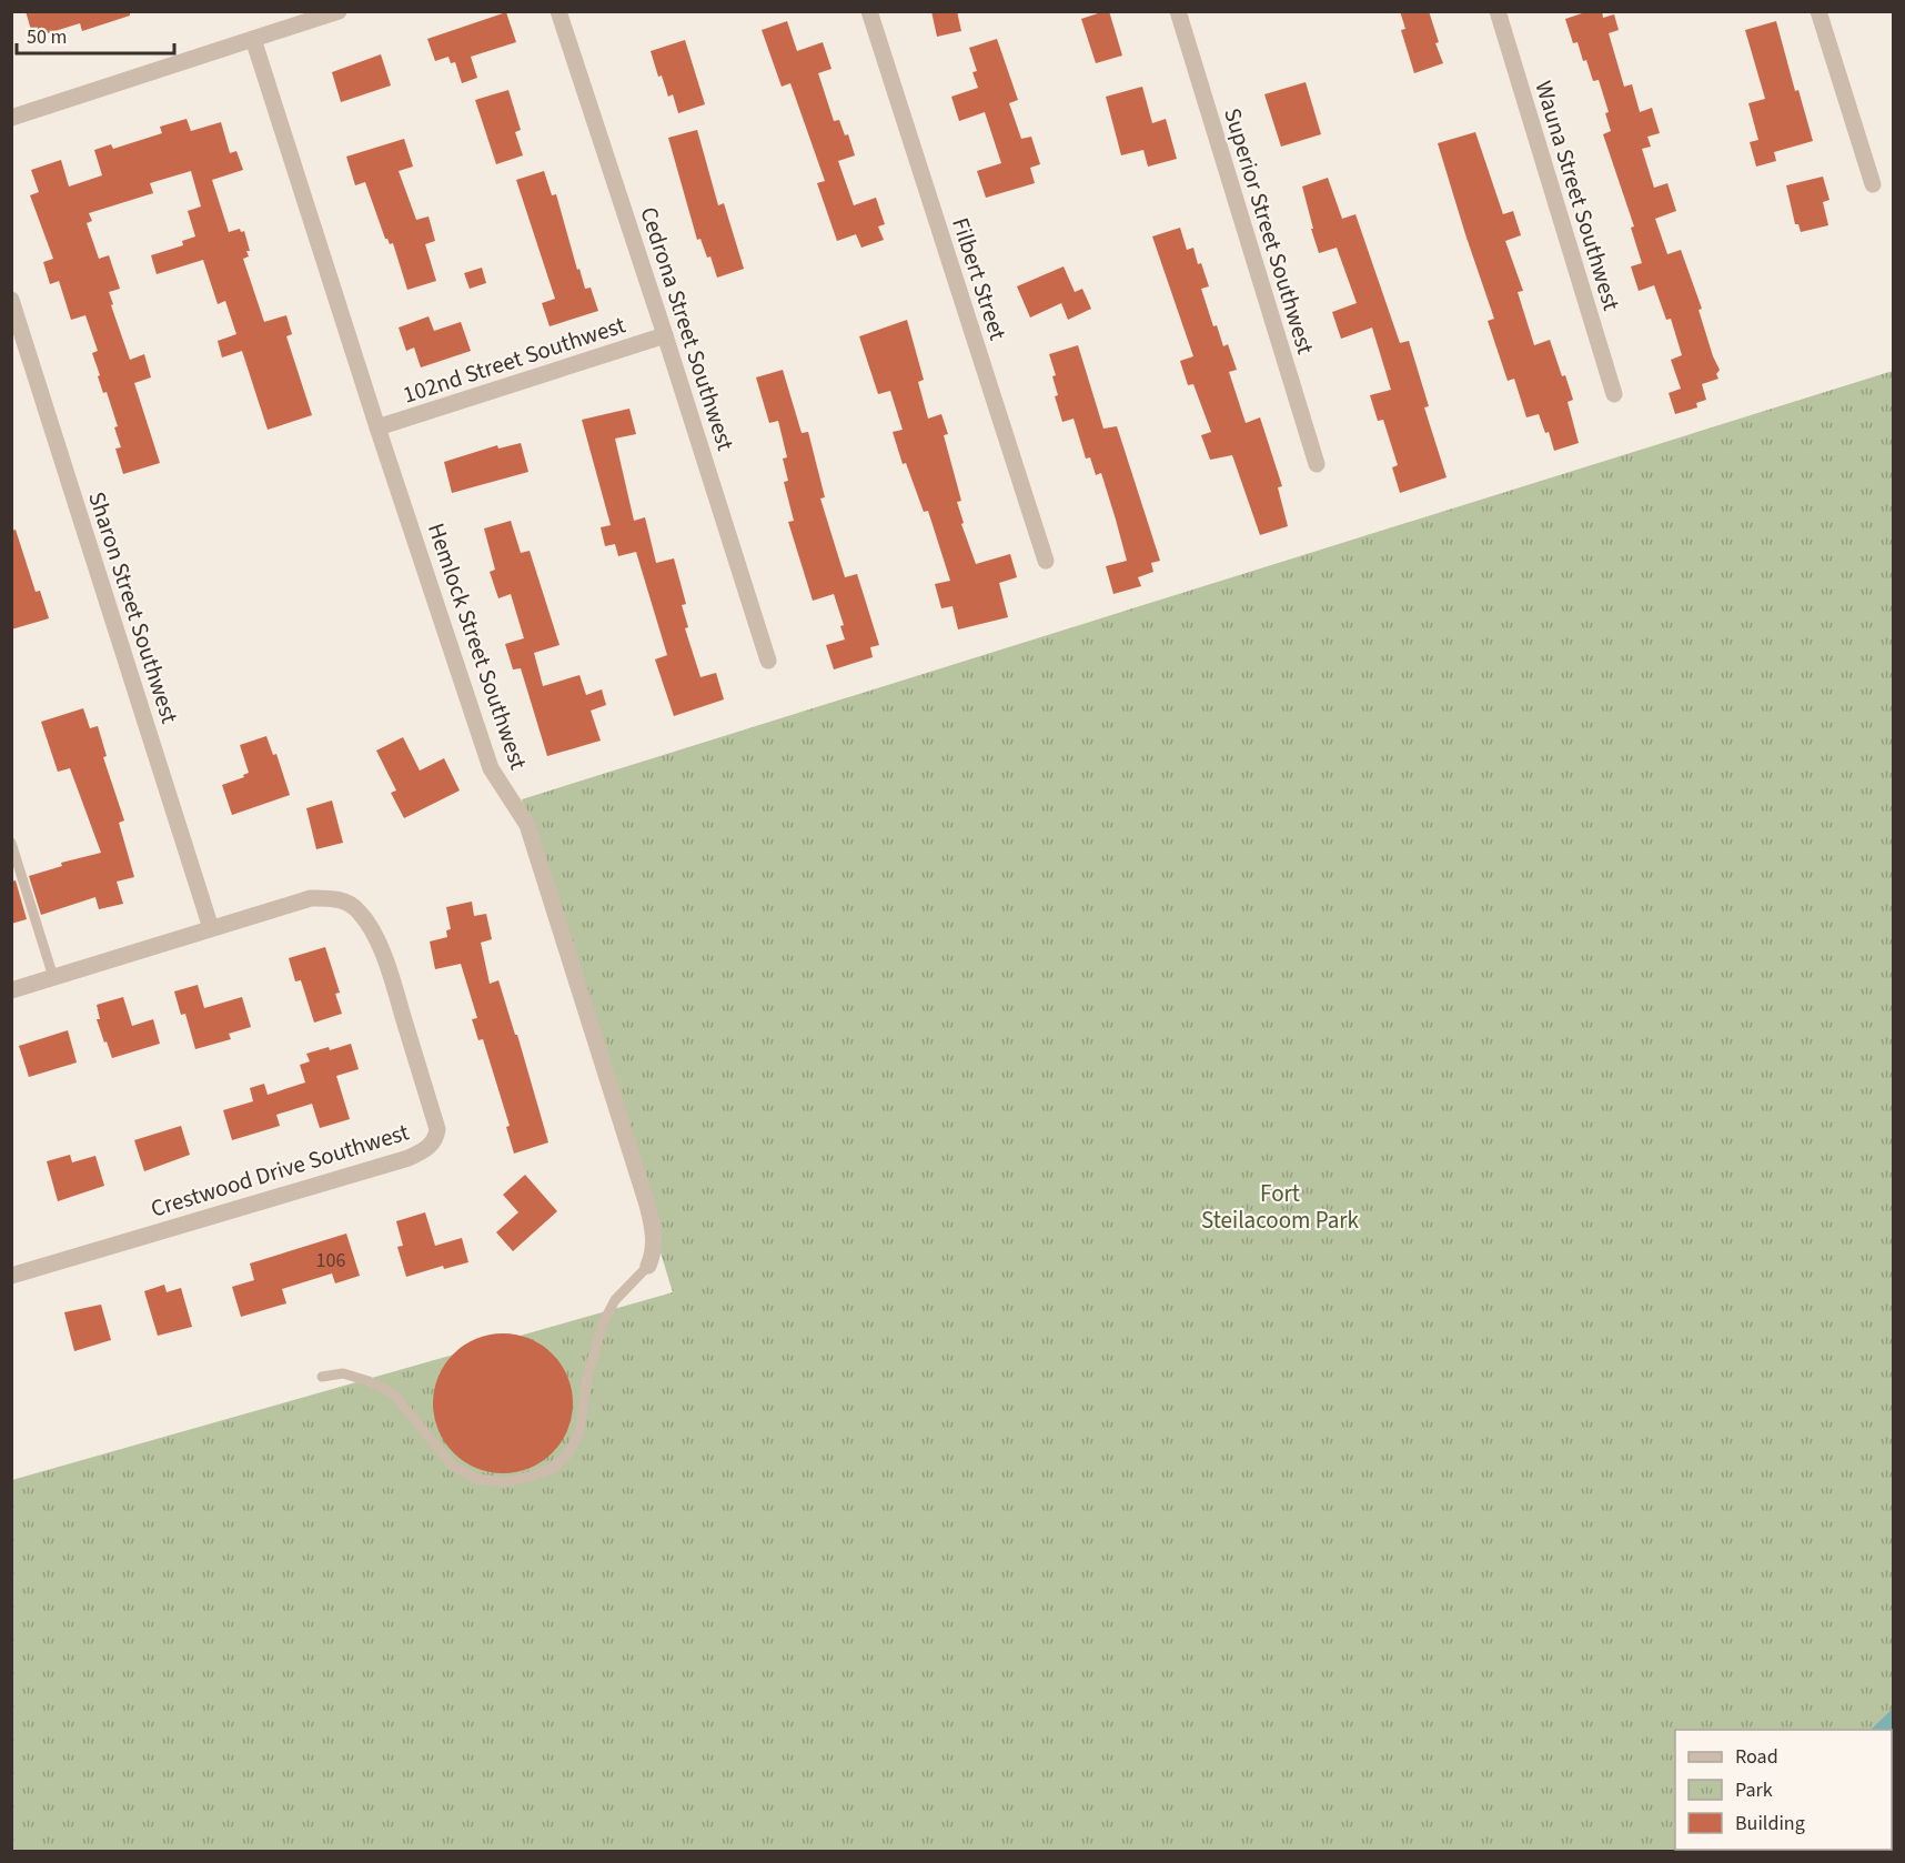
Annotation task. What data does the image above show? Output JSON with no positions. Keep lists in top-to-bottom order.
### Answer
{
  "streets": {
    "street": [
      "Wauna Street Southwest",
      "Superior Street Southwest",
      "Filbert Street",
      "Cedrona Street Southwest",
      "102nd Street Southwest",
      "Sharon Street Southwest",
      "Hemlock Street Southwest",
      "Crestwood Drive Southwest"
    ]
  },
  "crossings": [
    ["Cedrona Street Southwest", "102nd Street Southwest"],
    ["102nd Street Southwest", "Hemlock Street Southwest"],
    ["Sharon Street Southwest", "Crestwood Drive Southwest"]
  ],
  "parks": ["Fort Steilacoom Park"],
  "house_numbers": ["106"],
  "legend": ["Road", "Park", "Building"],
  "scale_bar": "50 m"
}
